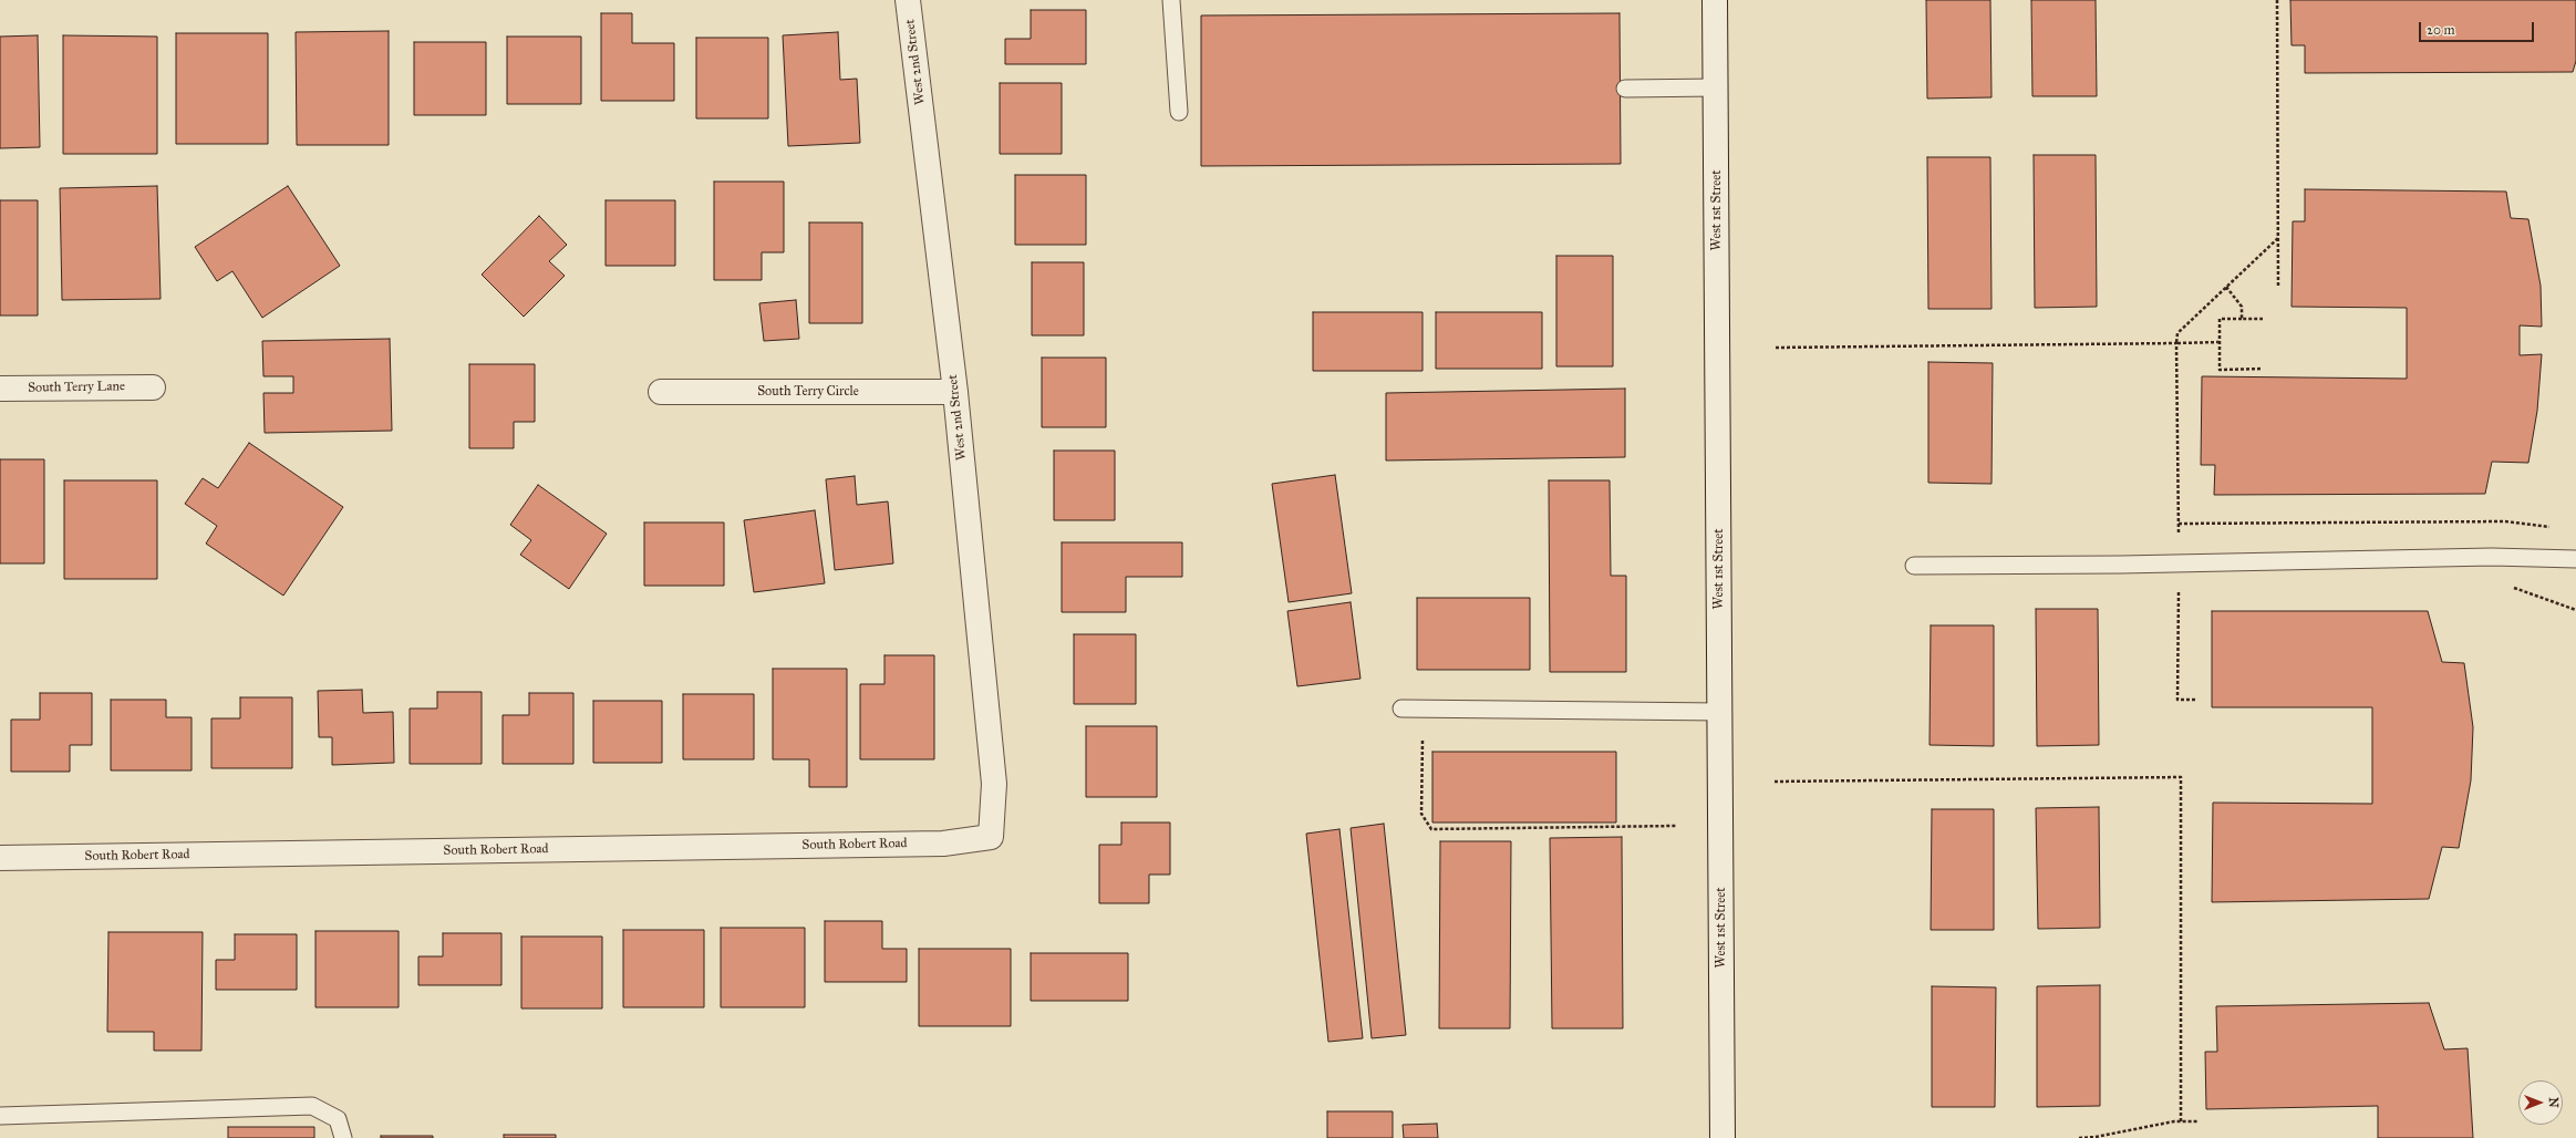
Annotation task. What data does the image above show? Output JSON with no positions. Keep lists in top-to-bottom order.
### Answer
{
  "streets": {
    "street": [
      "West 2nd Street",
      "West 1st Street",
      "South Terry Lane",
      "South Terry Circle",
      "South Robert Road"
    ]
  },
  "crossings": [
    ["West 2nd Street", "South Terry Circle"],
    ["West 2nd Street", "South Robert Road"]
  ],
  "scale_bar": "20 m",
  "north": "right"
}
